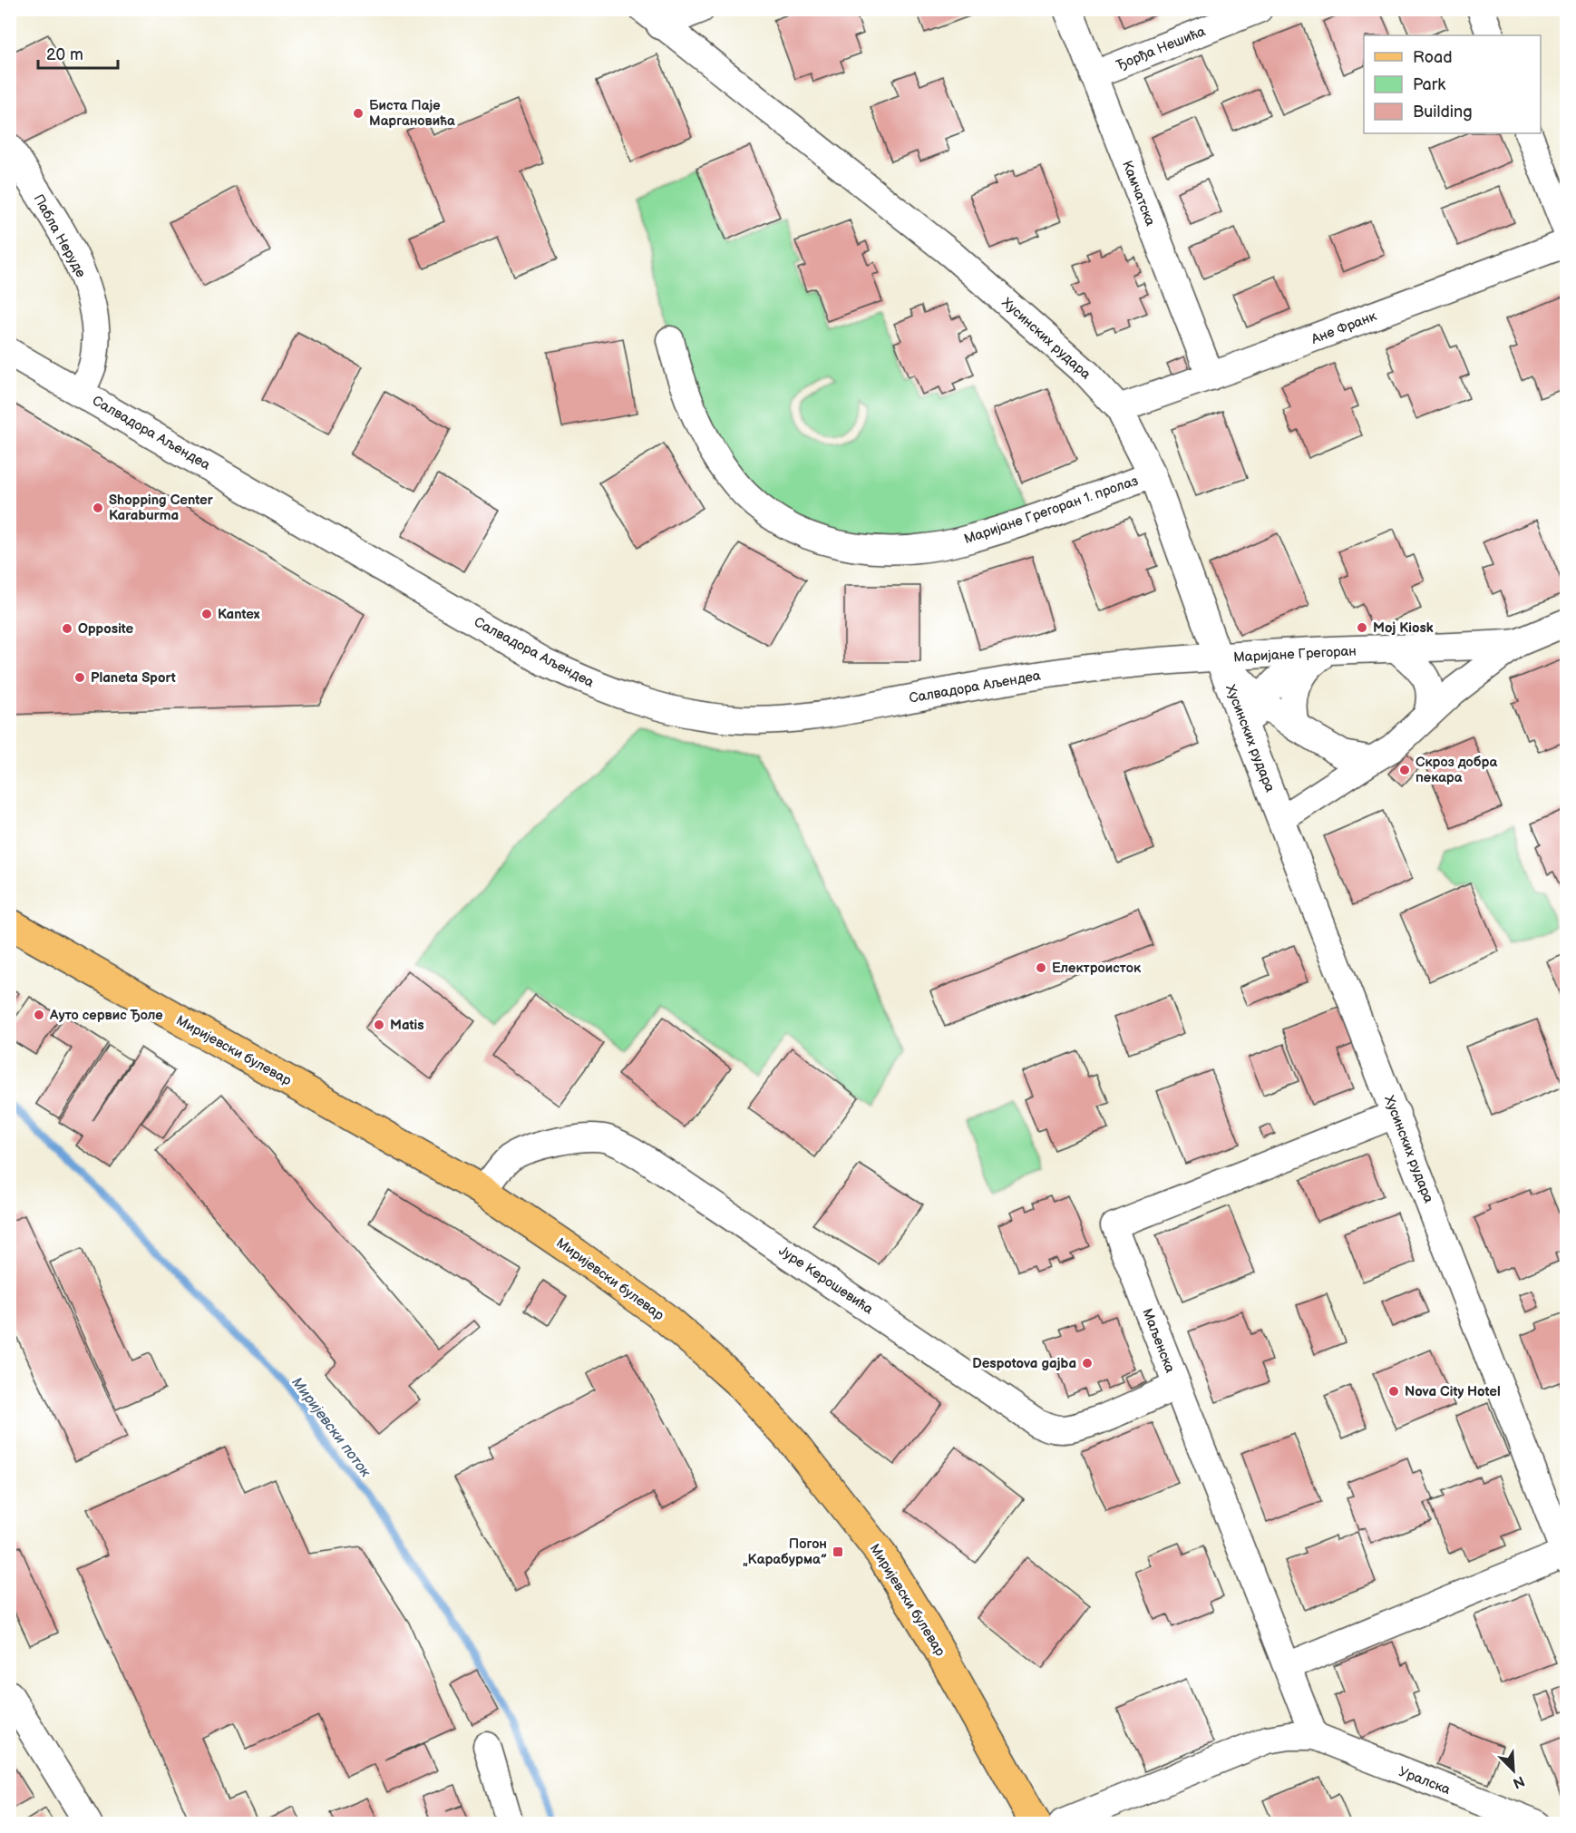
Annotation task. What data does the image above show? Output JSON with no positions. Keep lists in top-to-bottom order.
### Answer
{
  "streets": {
    "main road": ["Миријевски булевар"],
    "street": [
      "Ђорђа Нешића",
      "Камчатска",
      "Пабла Неруде",
      "Ане Франк",
      "Хусинских рудара",
      "Салвадора Аљендеа",
      "Маријане Грегоран 1. пролаз",
      "Маријане Грегоран",
      "Јуре Керошевића",
      "Маљенска",
      "Уралска"
    ]
  },
  "crossings": [
    ["Ђорђа Нешића", "Камчатска"],
    ["Камчатска", "Ане Франк"],
    ["Пабла Неруде", "Салвадора Аљендеа"],
    ["Ане Франк", "Хусинских рудара"],
    ["Хусинских рудара", "Салвадора Аљендеа"],
    ["Хусинских рудара", "Маријане Грегоран 1. пролаз"],
    ["Хусинских рудара", "Маријане Грегоран"],
    ["Хусинских рудара", "Маљенска"],
    ["Салвадора Аљендеа", "Маријане Грегоран"],
    ["Миријевски булевар", "Јуре Керошевића"],
    ["Јуре Керошевића", "Маљенска"],
    ["Маљенска", "Уралска"]
  ],
  "water": ["Миријевски поток"],
  "places": {
    "other": [
      "Биста Паје Маргановића",
      "Shopping Center Karaburma",
      "Kantex",
      "Moj Kiosk",
      "Opposite",
      "Planeta Sport",
      "Скроз добра пекара",
      "Електроисток",
      "Ауто сервис Ђоле",
      "Matis",
      "Despotova gajba",
      "Nova City Hotel"
    ],
    "transit": ["Погон „Карабурма”"]
  },
  "legend": ["Road", "Park", "Building"],
  "scale_bar": "20 m",
  "north": "bottom right"
}
